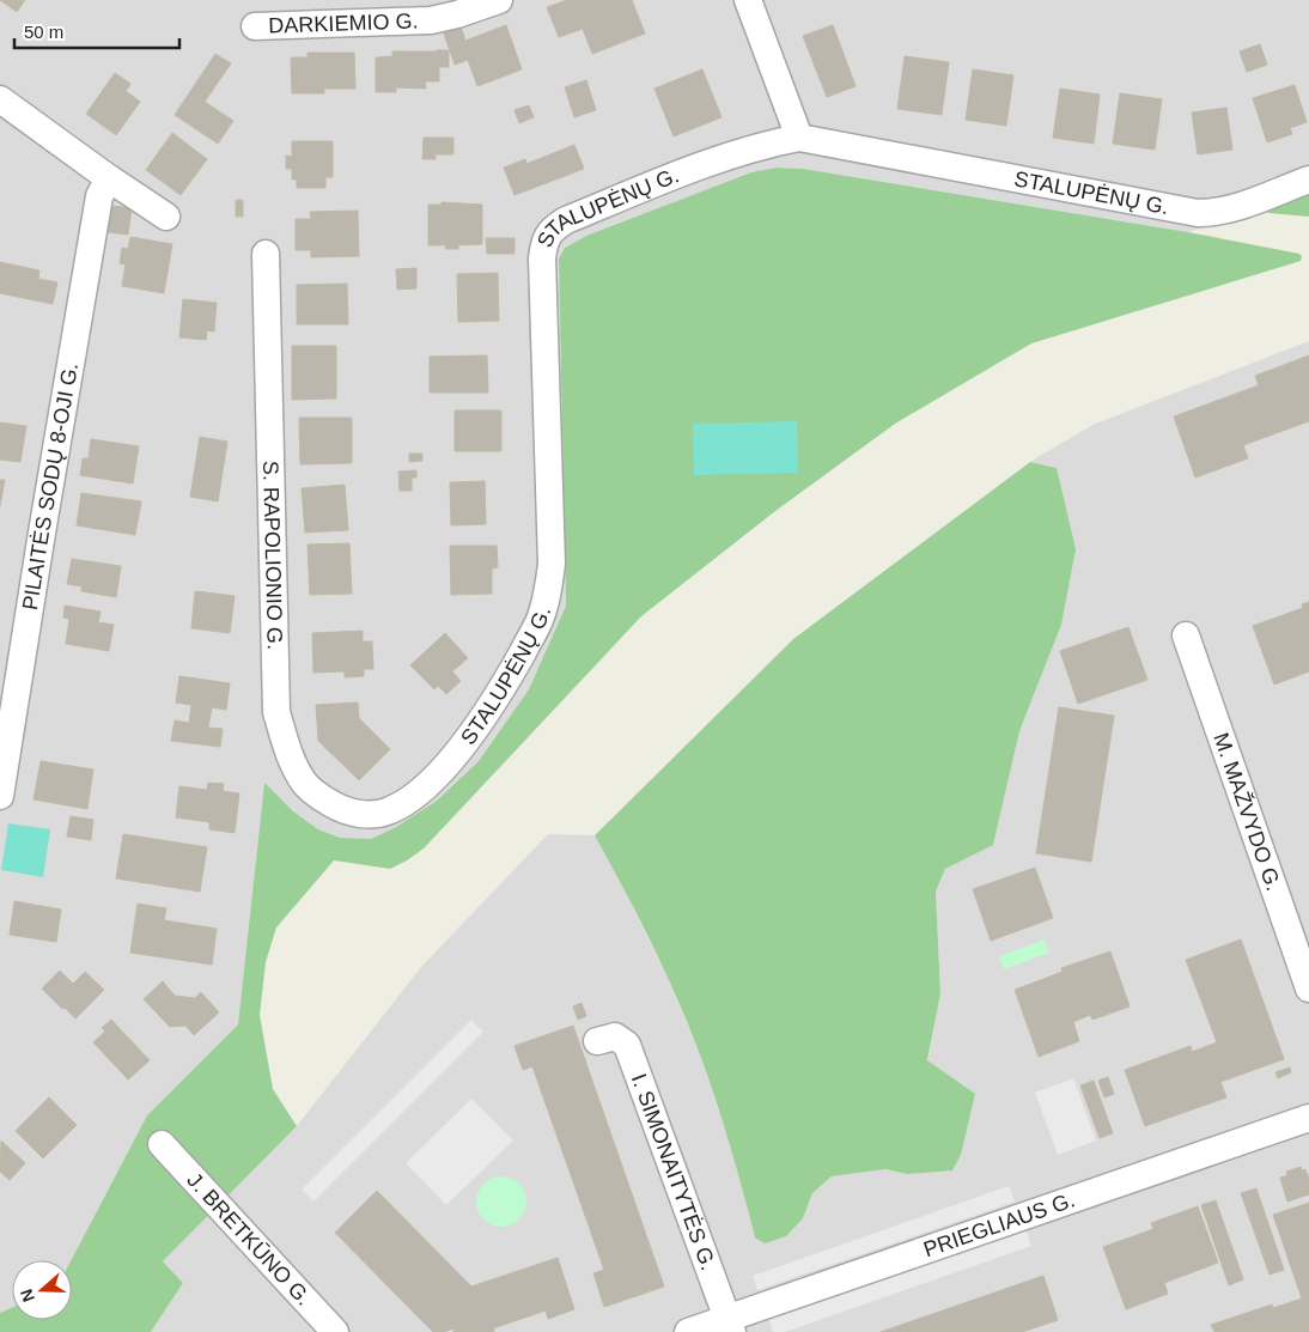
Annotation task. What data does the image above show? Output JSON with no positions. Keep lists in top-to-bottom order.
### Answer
{
  "streets": {
    "street": [
      "DARKIEMIO G.",
      "STALUPĖNŲ G.",
      "PILAITĖS SODŲ 8-OJI G.",
      "S. RAPOLIONIO G.",
      "M. MAŽVYDO G.",
      "I. SIMONAITYTĖS G.",
      "PRIEGLIAUS G.",
      "J. BRETKŪNO G."
    ]
  },
  "crossings": [
    ["STALUPĖNŲ G.", "S. RAPOLIONIO G."],
    ["I. SIMONAITYTĖS G.", "PRIEGLIAUS G."]
  ],
  "scale_bar": "50 m",
  "north": "left"
}
